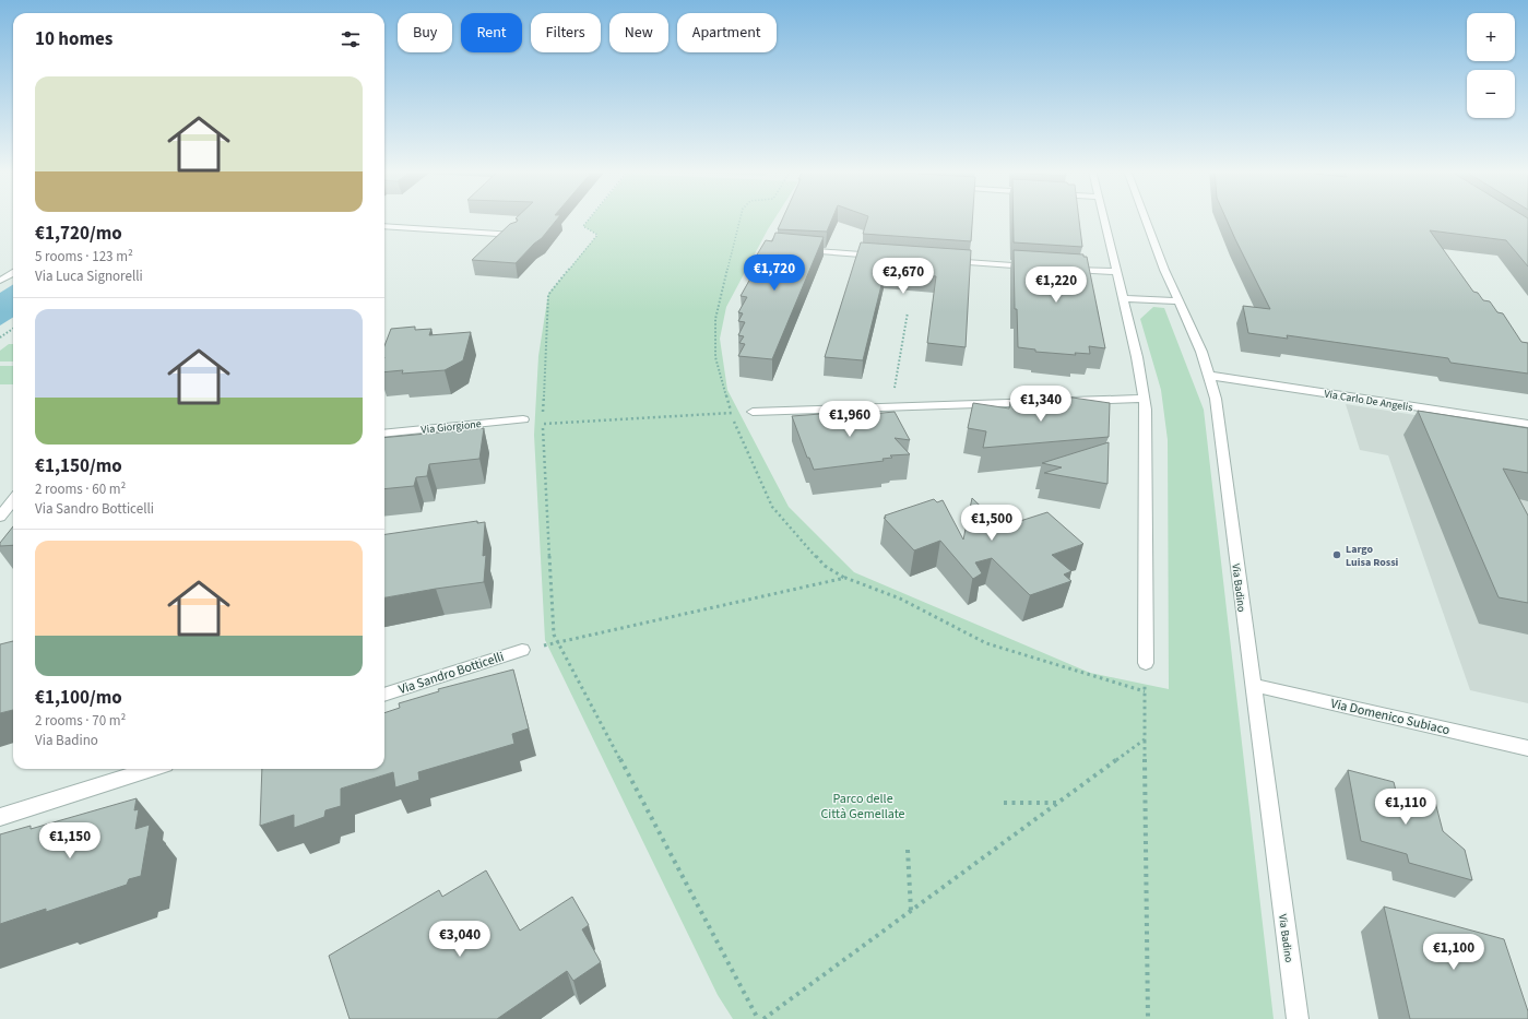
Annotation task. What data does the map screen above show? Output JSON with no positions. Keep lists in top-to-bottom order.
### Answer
{
  "streets": {
    "street": [
      "Via Carlo De Angelis",
      "Via Giorgione",
      "Via Badino",
      "Via Sandro Botticelli",
      "Via Domenico Subiaco"
    ]
  },
  "crossings": [
    ["Via Carlo De Angelis", "Via Badino"],
    ["Via Badino", "Via Domenico Subiaco"]
  ],
  "parks": ["Parco delle Città Gemellate"],
  "places": ["Largo Luisa Rossi"],
  "page": {
    "map_buttons": ["+", "−"],
    "chip": [
      "Buy",
      "Rent",
      "Filters",
      "New",
      "Apartment"
    ],
    "heading": "10 homes",
    "list": [
      {
        "name": "€1,720/mo",
        "note": "5 rooms · 123 m² · Via Luca Signorelli"
      },
      {
        "name": "€1,150/mo",
        "note": "2 rooms · 60 m² · Via Sandro Botticelli"
      },
      {
        "name": "€1,100/mo",
        "note": "2 rooms · 70 m² · Via Badino"
      }
    ],
    "price": [
      "€1,720",
      "€2,670",
      "€1,220",
      "€1,340",
      "€1,960",
      "€1,500",
      "€1,110",
      "€1,150",
      "€3,040",
      "€1,100"
    ]
  }
}
